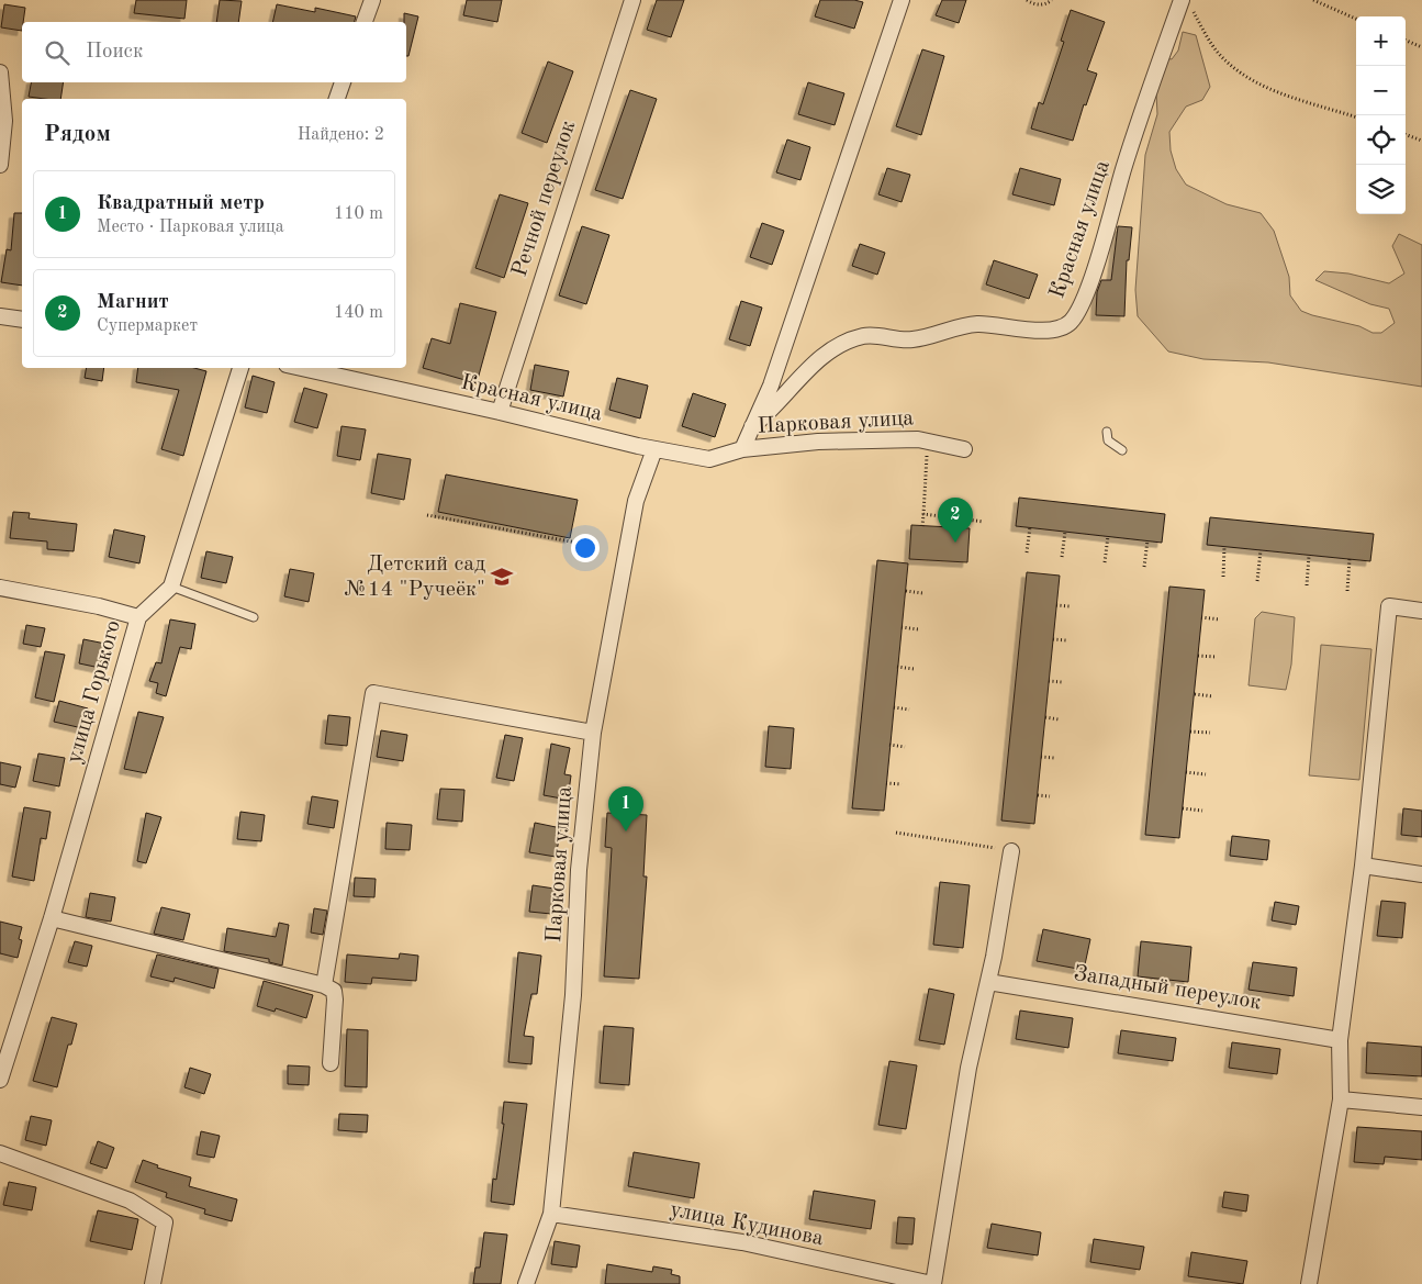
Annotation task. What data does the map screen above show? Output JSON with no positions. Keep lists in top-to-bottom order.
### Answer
{
  "streets": {
    "street": [
      "Речной переулок",
      "Красная улица",
      "Парковая улица",
      "улица Горького",
      "Западный переулок",
      "улица Кудинова"
    ]
  },
  "crossings": [
    ["Речной переулок", "Красная улица"],
    ["Красная улица", "Парковая улица"],
    ["Парковая улица", "улица Кудинова"]
  ],
  "places": {
    "school or university": ["Детский сад №14 \"Ручеёк\""]
  },
  "page": {
    "map_buttons": ["+", "−"],
    "search": "Поиск",
    "heading": ["Рядом", "Найдено: 2"],
    "list": [
      {
        "mark": "1",
        "name": "Квадратный метр",
        "note": "Место · Парковая улица",
        "value": "110 m"
      },
      {
        "mark": "2",
        "name": "Магнит",
        "note": "Супермаркет",
        "value": "140 m"
      }
    ],
    "pins": ["2", "1"]
  }
}
